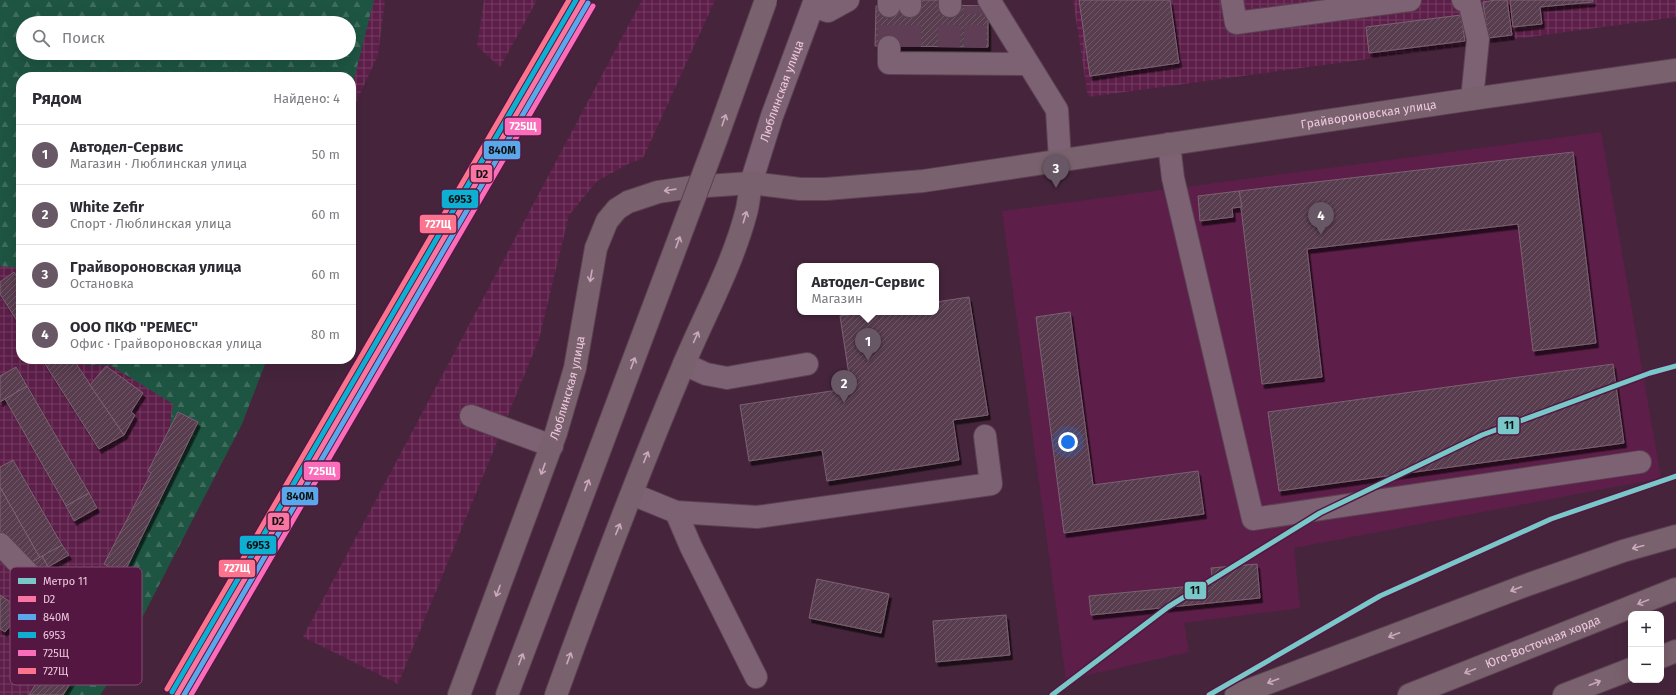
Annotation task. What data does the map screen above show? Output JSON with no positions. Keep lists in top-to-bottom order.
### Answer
{
  "streets": {
    "main road": ["Люблинская улица", "Грайвороновская улица", "Юго-Восточная хорда"]
  },
  "crossings": [
    ["Люблинская улица", "Грайвороновская улица"]
  ],
  "lines": [
    "transit line D2",
    "transit line 6953",
    "transit line 727Щ",
    "transit line 840М",
    "transit line 725Щ",
    "metro line 11"
  ],
  "legend": [
    "Метро 11",
    "D2",
    "840М",
    "6953",
    "725Щ",
    "727Щ"
  ],
  "page": {
    "search": "Поиск",
    "heading": ["Рядом", "Найдено: 4"],
    "list": [
      {
        "mark": "1",
        "name": "Автодел-Сервис",
        "note": "Магазин · Люблинская улица",
        "value": "50 m"
      },
      {
        "mark": "2",
        "name": "White Zefir",
        "note": "Спорт · Люблинская улица",
        "value": "60 m"
      },
      {
        "mark": "3",
        "name": "Грайвороновская улица",
        "note": "Остановка",
        "value": "60 m"
      },
      {
        "mark": "4",
        "name": "ООО ПКФ \"РЕМЕС\"",
        "note": "Офис · Грайвороновская улица",
        "value": "80 m"
      }
    ],
    "pins": [
      "3",
      "4",
      "1",
      "2"
    ],
    "popup": ["Автодел-Сервис", "Магазин"],
    "map_buttons": ["+", "−"]
  }
}
